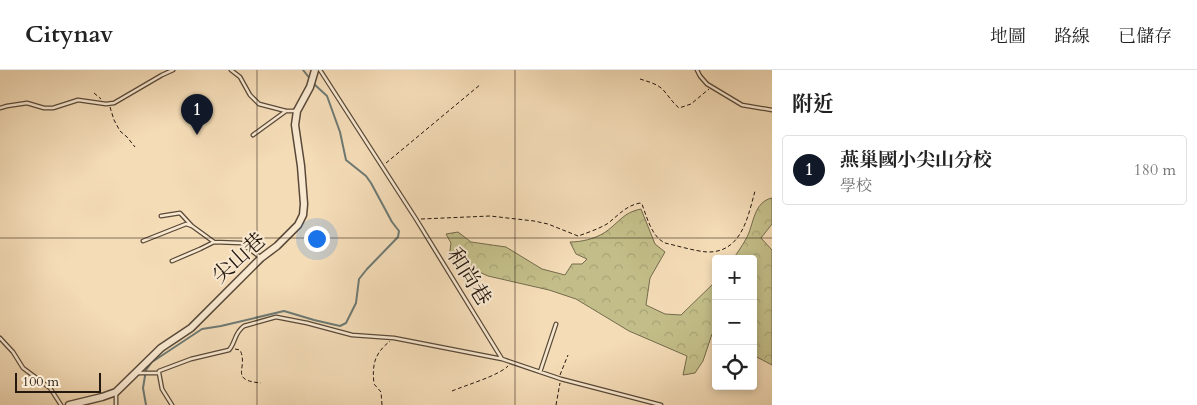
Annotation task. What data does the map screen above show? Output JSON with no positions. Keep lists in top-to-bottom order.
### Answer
{
  "streets": {
    "street": ["尖山巷"],
    "lane": ["和尚巷"]
  },
  "scale_bar": "100 m",
  "page": {
    "header": "Citynav",
    "nav": ["地圖", "路線", "已儲存"],
    "heading": "附近",
    "pins": "1",
    "list": [
      {
        "mark": "1",
        "name": "燕巢國小尖山分校",
        "note": "學校",
        "value": "180 m"
      }
    ],
    "map_buttons": ["+", "−"],
    "scale": "100 m"
  }
}
